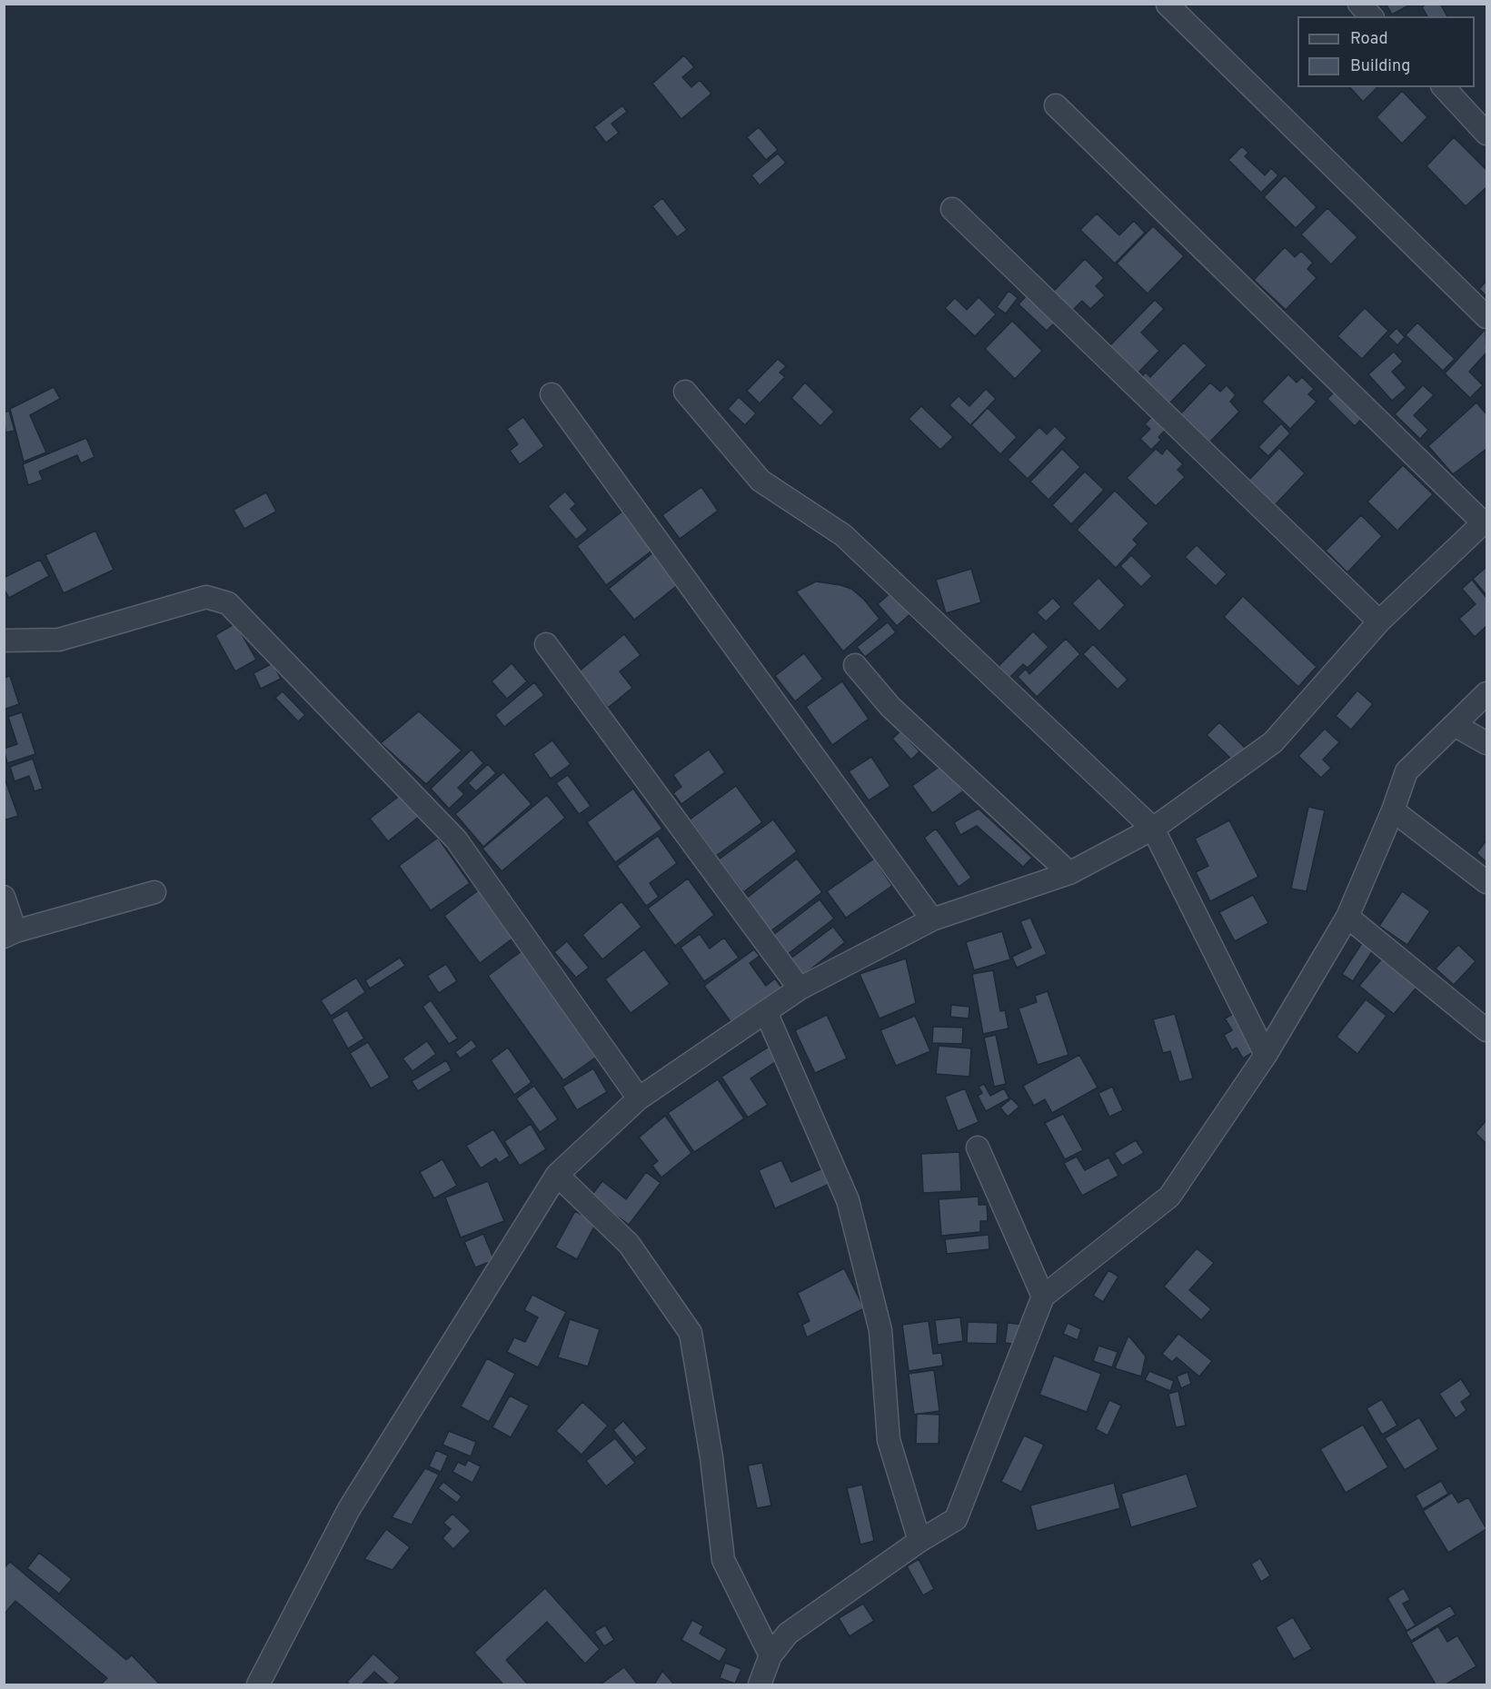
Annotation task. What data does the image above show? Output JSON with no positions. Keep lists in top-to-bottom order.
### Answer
{
  "legend": ["Road", "Building"]
}
